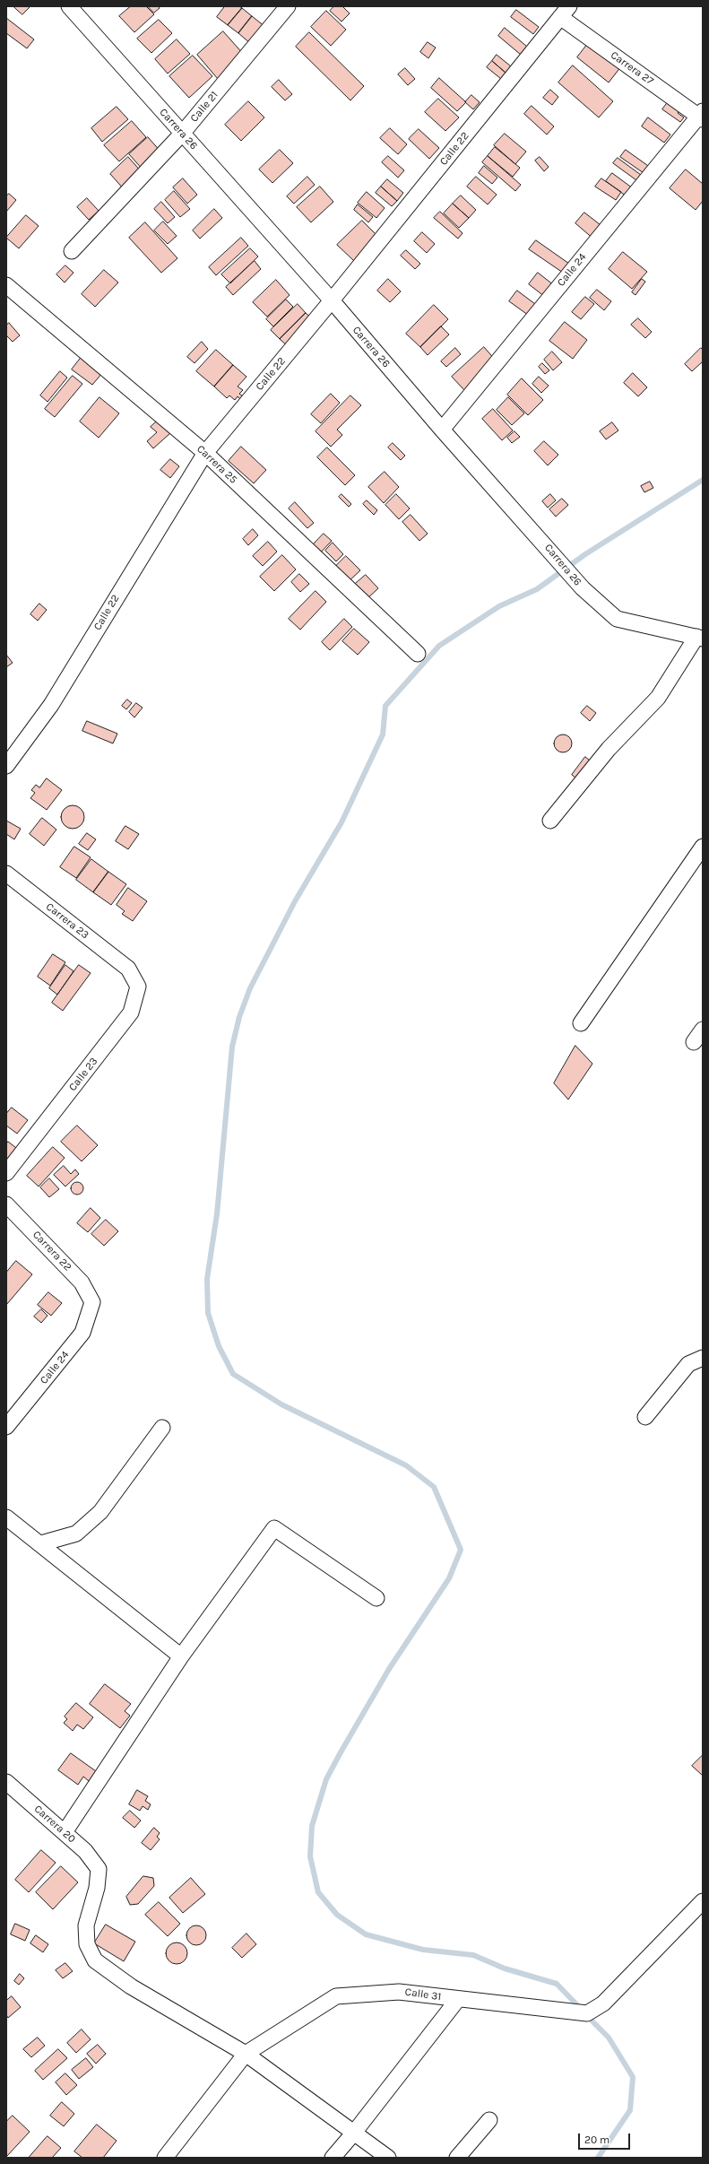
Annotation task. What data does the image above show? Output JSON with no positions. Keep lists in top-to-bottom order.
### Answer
{
  "streets": {
    "street": [
      "Carrera 27",
      "Calle 21",
      "Carrera 26",
      "Calle 22",
      "Calle 24",
      "Carrera 25",
      "Carrera 23",
      "Calle 23",
      "Carrera 22",
      "Carrera 20",
      "Calle 31"
    ]
  },
  "crossings": [
    ["Carrera 27", "Calle 22"],
    ["Carrera 27", "Calle 24"],
    ["Calle 21", "Carrera 26"],
    ["Carrera 26", "Calle 22"],
    ["Carrera 26", "Calle 24"],
    ["Calle 22", "Carrera 25"],
    ["Calle 24", "Carrera 22"],
    ["Carrera 23", "Calle 23"],
    ["Carrera 20", "Calle 31"]
  ],
  "scale_bar": "20 m"
}
